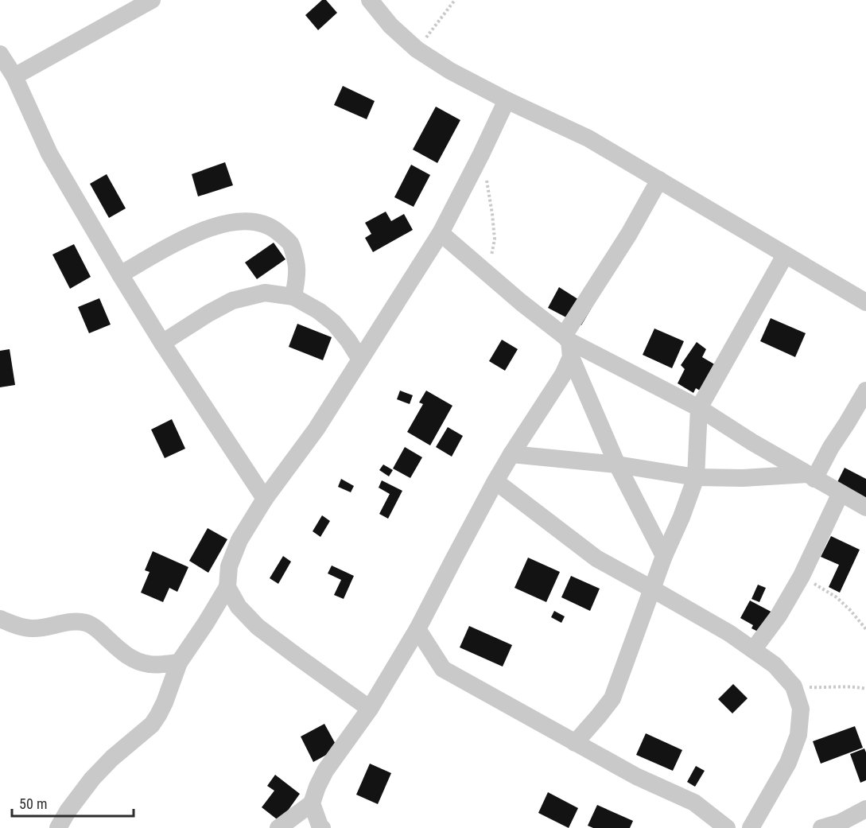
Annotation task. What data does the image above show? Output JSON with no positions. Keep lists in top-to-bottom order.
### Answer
{
  "scale_bar": "50 m"
}
